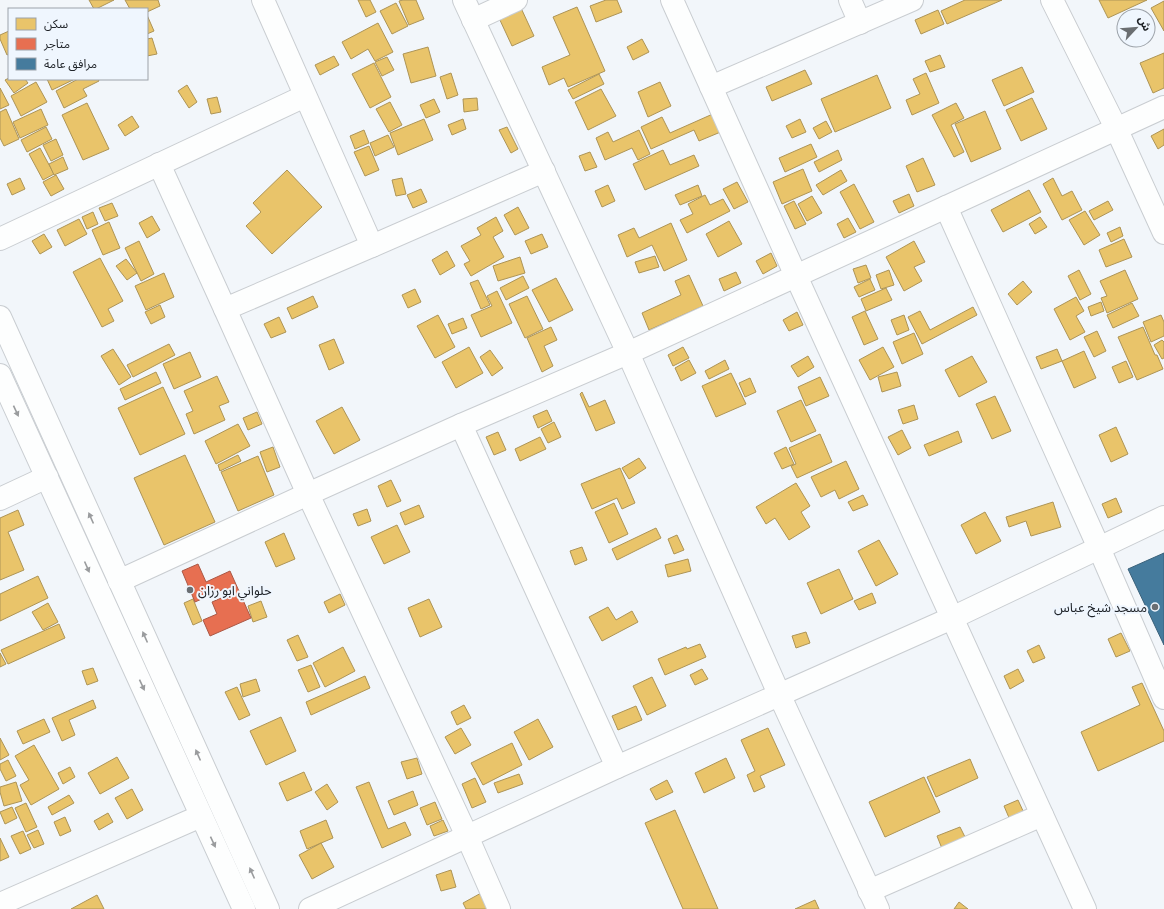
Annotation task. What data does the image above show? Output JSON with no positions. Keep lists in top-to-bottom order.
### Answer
{
  "places": ["حلواني ابو رزان", "مسجد شيخ عباس"],
  "legend": ["سكن", "متاجر", "مرافق عامة"],
  "north": "top right"
}
